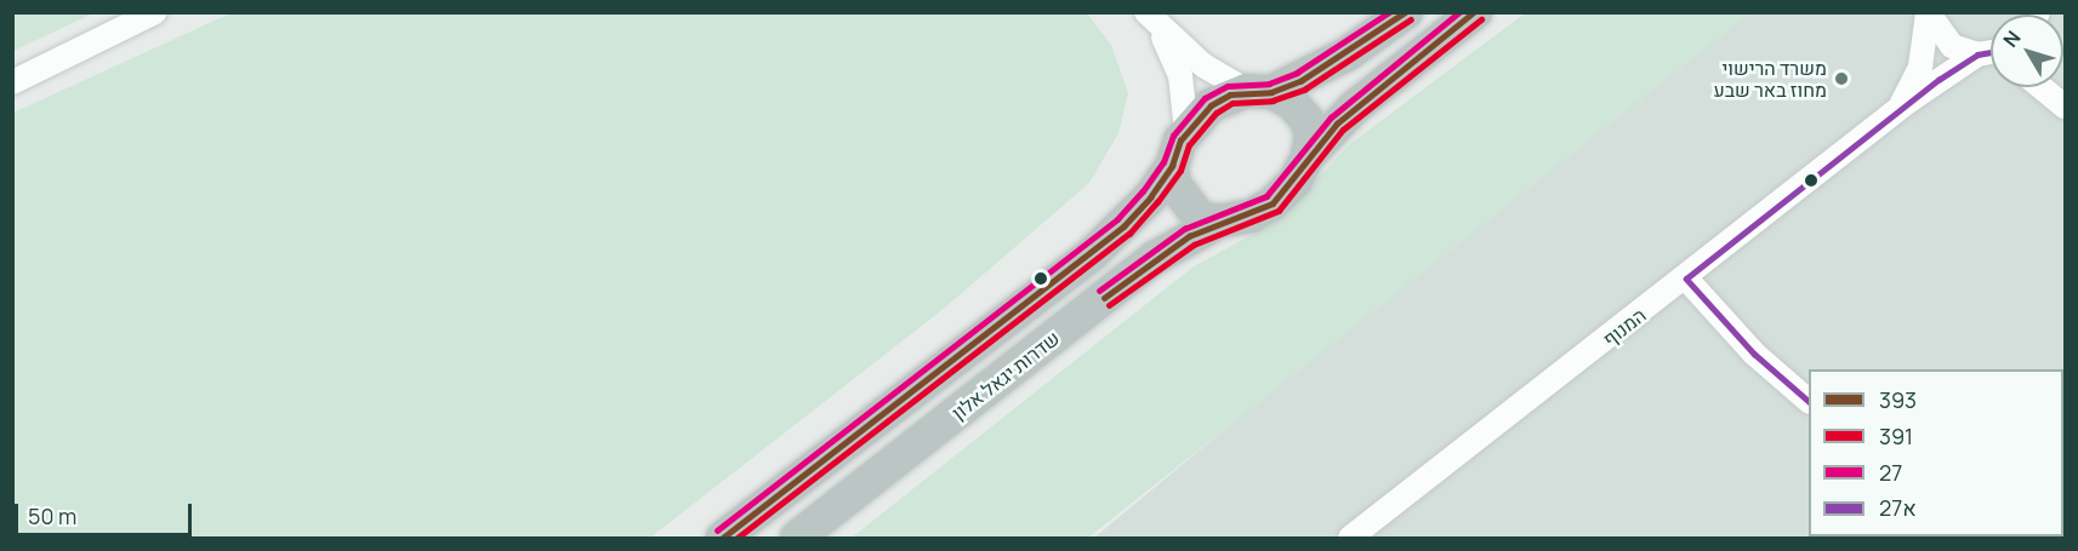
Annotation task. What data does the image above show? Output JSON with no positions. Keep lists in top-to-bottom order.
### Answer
{
  "streets": {
    "highway": ["שדרות יגאל אלון"],
    "street": ["המנוף"]
  },
  "places": ["משרד הרישוי מחוז באר שבע"],
  "lines": [
    "transit line 393",
    "transit line 27",
    "transit line 391",
    "transit line 27א"
  ],
  "legend": [
    "393",
    "391",
    "27",
    "27א"
  ],
  "scale_bar": "50 m",
  "north": "top left"
}
